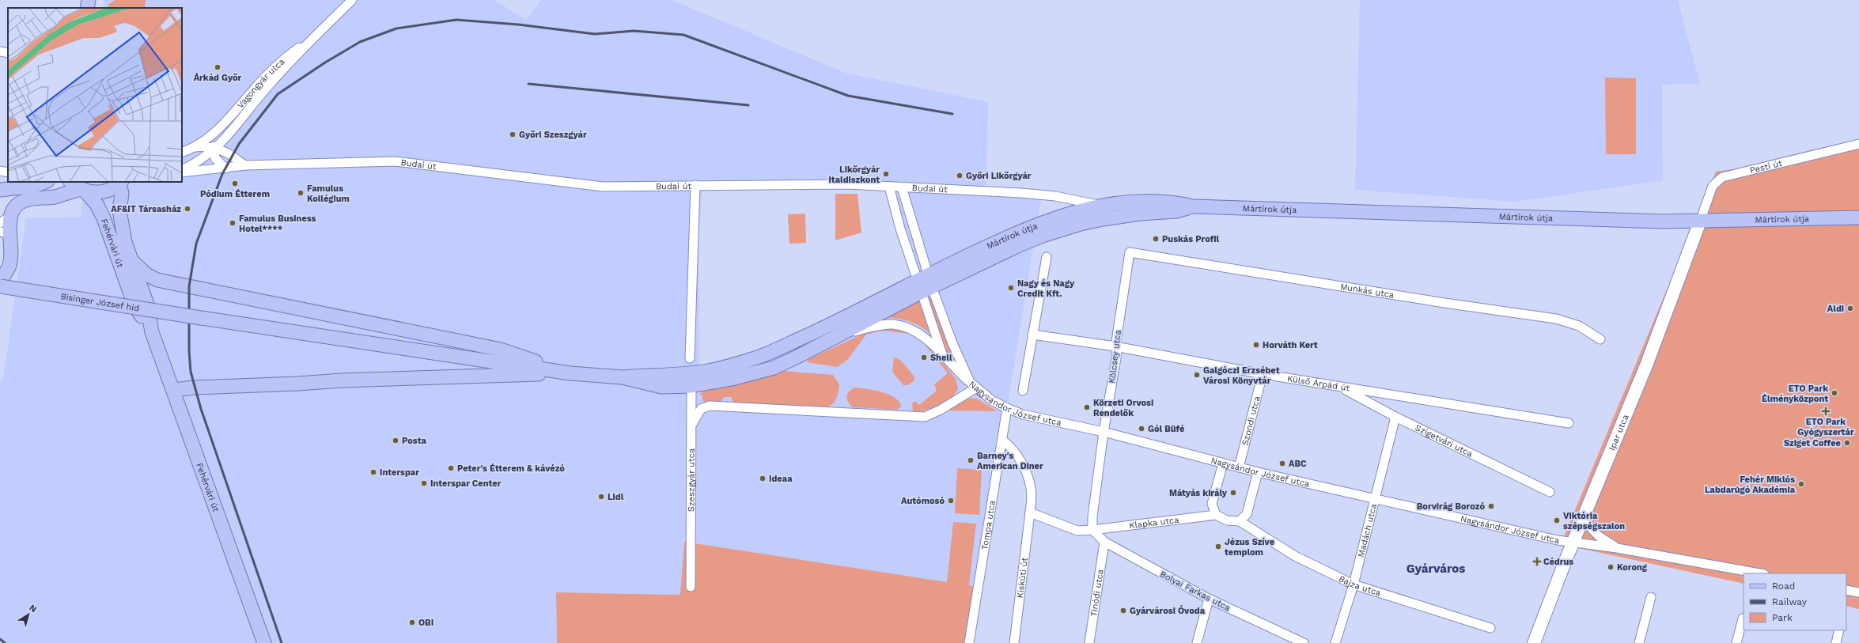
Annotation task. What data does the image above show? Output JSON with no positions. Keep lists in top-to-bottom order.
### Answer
{
  "streets": {
    "main road": ["Mártírok útja", "Fehérvári út", "Bisinger József híd"],
    "street": [
      "Vagongyár utca",
      "Budai út",
      "Pesti út",
      "Munkás utca",
      "Kölcsey utca",
      "Külső Árpád út",
      "Nagysándor József utca",
      "Szondi utca",
      "Ipar utca",
      "Szigetvári utca",
      "Szeszgyár utca",
      "Klapka utca",
      "Tompa utca",
      "Madách utca",
      "Kiskúti út",
      "Bajza utca",
      "Bolyai Farkas utca",
      "Tinódi utca"
    ]
  },
  "crossings": [
    ["Budai út", "Mártírok útja"],
    ["Budai út", "Nagysándor József utca"],
    ["Pesti út", "Mártírok útja"],
    ["Pesti út", "Ipar utca"],
    ["Mártírok útja", "Nagysándor József utca"],
    ["Mártírok útja", "Ipar utca"],
    ["Munkás utca", "Kölcsey utca"],
    ["Kölcsey utca", "Külső Árpád út"],
    ["Kölcsey utca", "Nagysándor József utca"],
    ["Kölcsey utca", "Klapka utca"],
    ["Kölcsey utca", "Bolyai Farkas utca"],
    ["Külső Árpád út", "Szondi utca"],
    ["Külső Árpád út", "Szigetvári utca"],
    ["Nagysándor József utca", "Szondi utca"],
    ["Nagysándor József utca", "Ipar utca"],
    ["Nagysándor József utca", "Tompa utca"],
    ["Nagysándor József utca", "Madách utca"],
    ["Szigetvári utca", "Madách utca"],
    ["Klapka utca", "Bolyai Farkas utca"],
    ["Madách utca", "Bajza utca"],
    ["Bolyai Farkas utca", "Tinódi utca"]
  ],
  "districts": ["Gyárváros"],
  "places": {
    "other": [
      "Árkád Győr",
      "Győri Szeszgyár",
      "Likőrgyár italdiszkont",
      "Győri Likőrgyár",
      "Pódium Étterem",
      "Famulus Kollégium",
      "AF&IT Társasház",
      "Famulus Business Hotel****",
      "Puskás Profil",
      "Nagy és Nagy Credit Kft.",
      "Aldi",
      "Horváth Kert",
      "Shell",
      "Galgóczi Erzsébet Városi Könyvtár",
      "ETO Park Élményközpont",
      "Körzeti Orvosi Rendelők",
      "Gól Büfé",
      "Posta",
      "Sziget Coffee",
      "Barney's American Diner",
      "ABC",
      "Peter's Étterem & kávézó",
      "Interspar",
      "Ideaa",
      "Interspar Center",
      "Fehér Miklós Labdarúgó Akadémia",
      "Mátyás király",
      "Lidl",
      "Autómosó",
      "Borvirág Borozó",
      "Viktória szépségszalon",
      "Jézus Szíve templom",
      "Korong",
      "Gyárvárosi Óvoda",
      "OBI"
    ],
    "health": ["ETO Park Gyógyszertár", "Cédrus"]
  },
  "legend": ["Road", "Railway", "Park"],
  "north": "top right"
}
